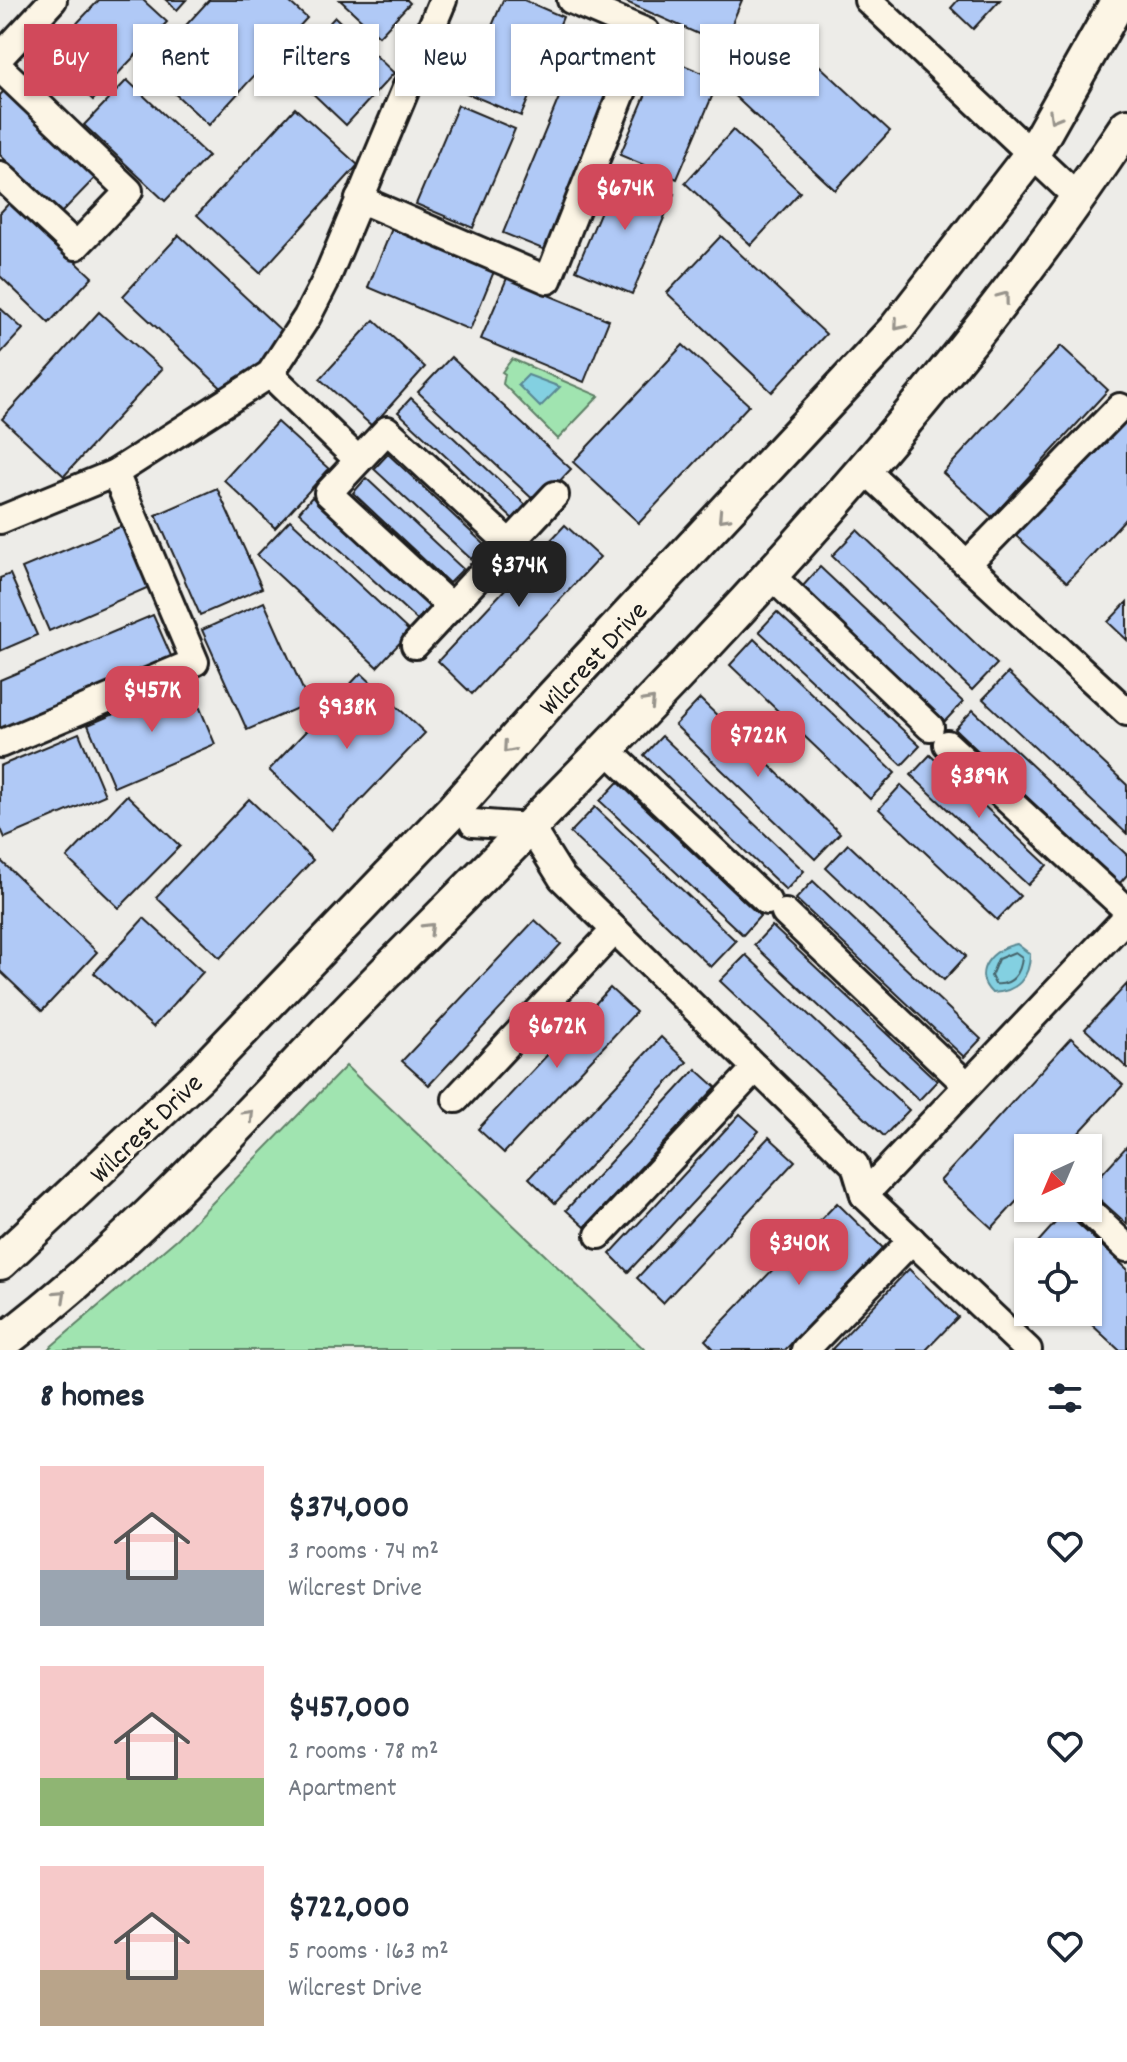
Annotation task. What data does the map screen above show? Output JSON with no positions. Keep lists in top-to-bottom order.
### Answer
{
  "streets": {
    "main road": ["Wilcrest Drive"]
  },
  "north": "bottom left",
  "page": {
    "chip": [
      "Buy",
      "Rent",
      "Filters",
      "New",
      "Apartment",
      "House"
    ],
    "price": [
      "$674K",
      "$374K",
      "$457K",
      "$938K",
      "$722K",
      "$389K",
      "$672K",
      "$340K"
    ],
    "heading": "8 homes",
    "list": [
      {
        "name": "$374,000",
        "note": "3 rooms · 74 m² · Wilcrest Drive"
      },
      {
        "name": "$457,000",
        "note": "2 rooms · 78 m² · Apartment"
      },
      {
        "name": "$722,000",
        "note": "5 rooms · 163 m² · Wilcrest Drive"
      }
    ]
  }
}
